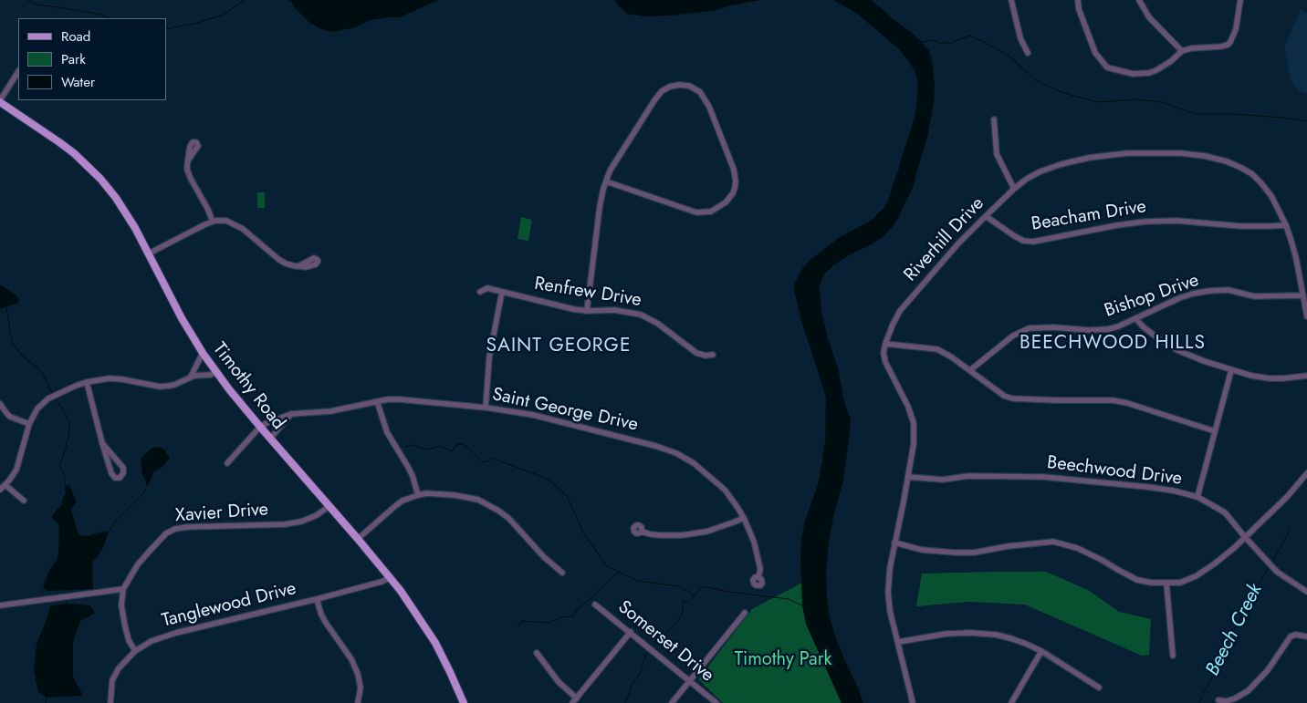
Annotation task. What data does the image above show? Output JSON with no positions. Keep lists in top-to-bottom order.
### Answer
{
  "streets": {
    "main road": ["Timothy Road"],
    "street": [
      "Beacham Drive",
      "Riverhill Drive",
      "Renfrew Drive",
      "Bishop Drive",
      "Saint George Drive",
      "Beechwood Drive",
      "Xavier Drive",
      "Tanglewood Drive",
      "Somerset Drive"
    ]
  },
  "crossings": [
    ["Beacham Drive", "Riverhill Drive"],
    ["Riverhill Drive", "Bishop Drive"],
    ["Riverhill Drive", "Beechwood Drive"],
    ["Timothy Road", "Saint George Drive"],
    ["Timothy Road", "Xavier Drive"],
    ["Timothy Road", "Tanglewood Drive"],
    ["Xavier Drive", "Tanglewood Drive"]
  ],
  "districts": ["BEECHWOOD HILLS", "SAINT GEORGE"],
  "water": ["Beech Creek"],
  "parks": ["Timothy Park"],
  "legend": ["Road", "Park", "Water"]
}
